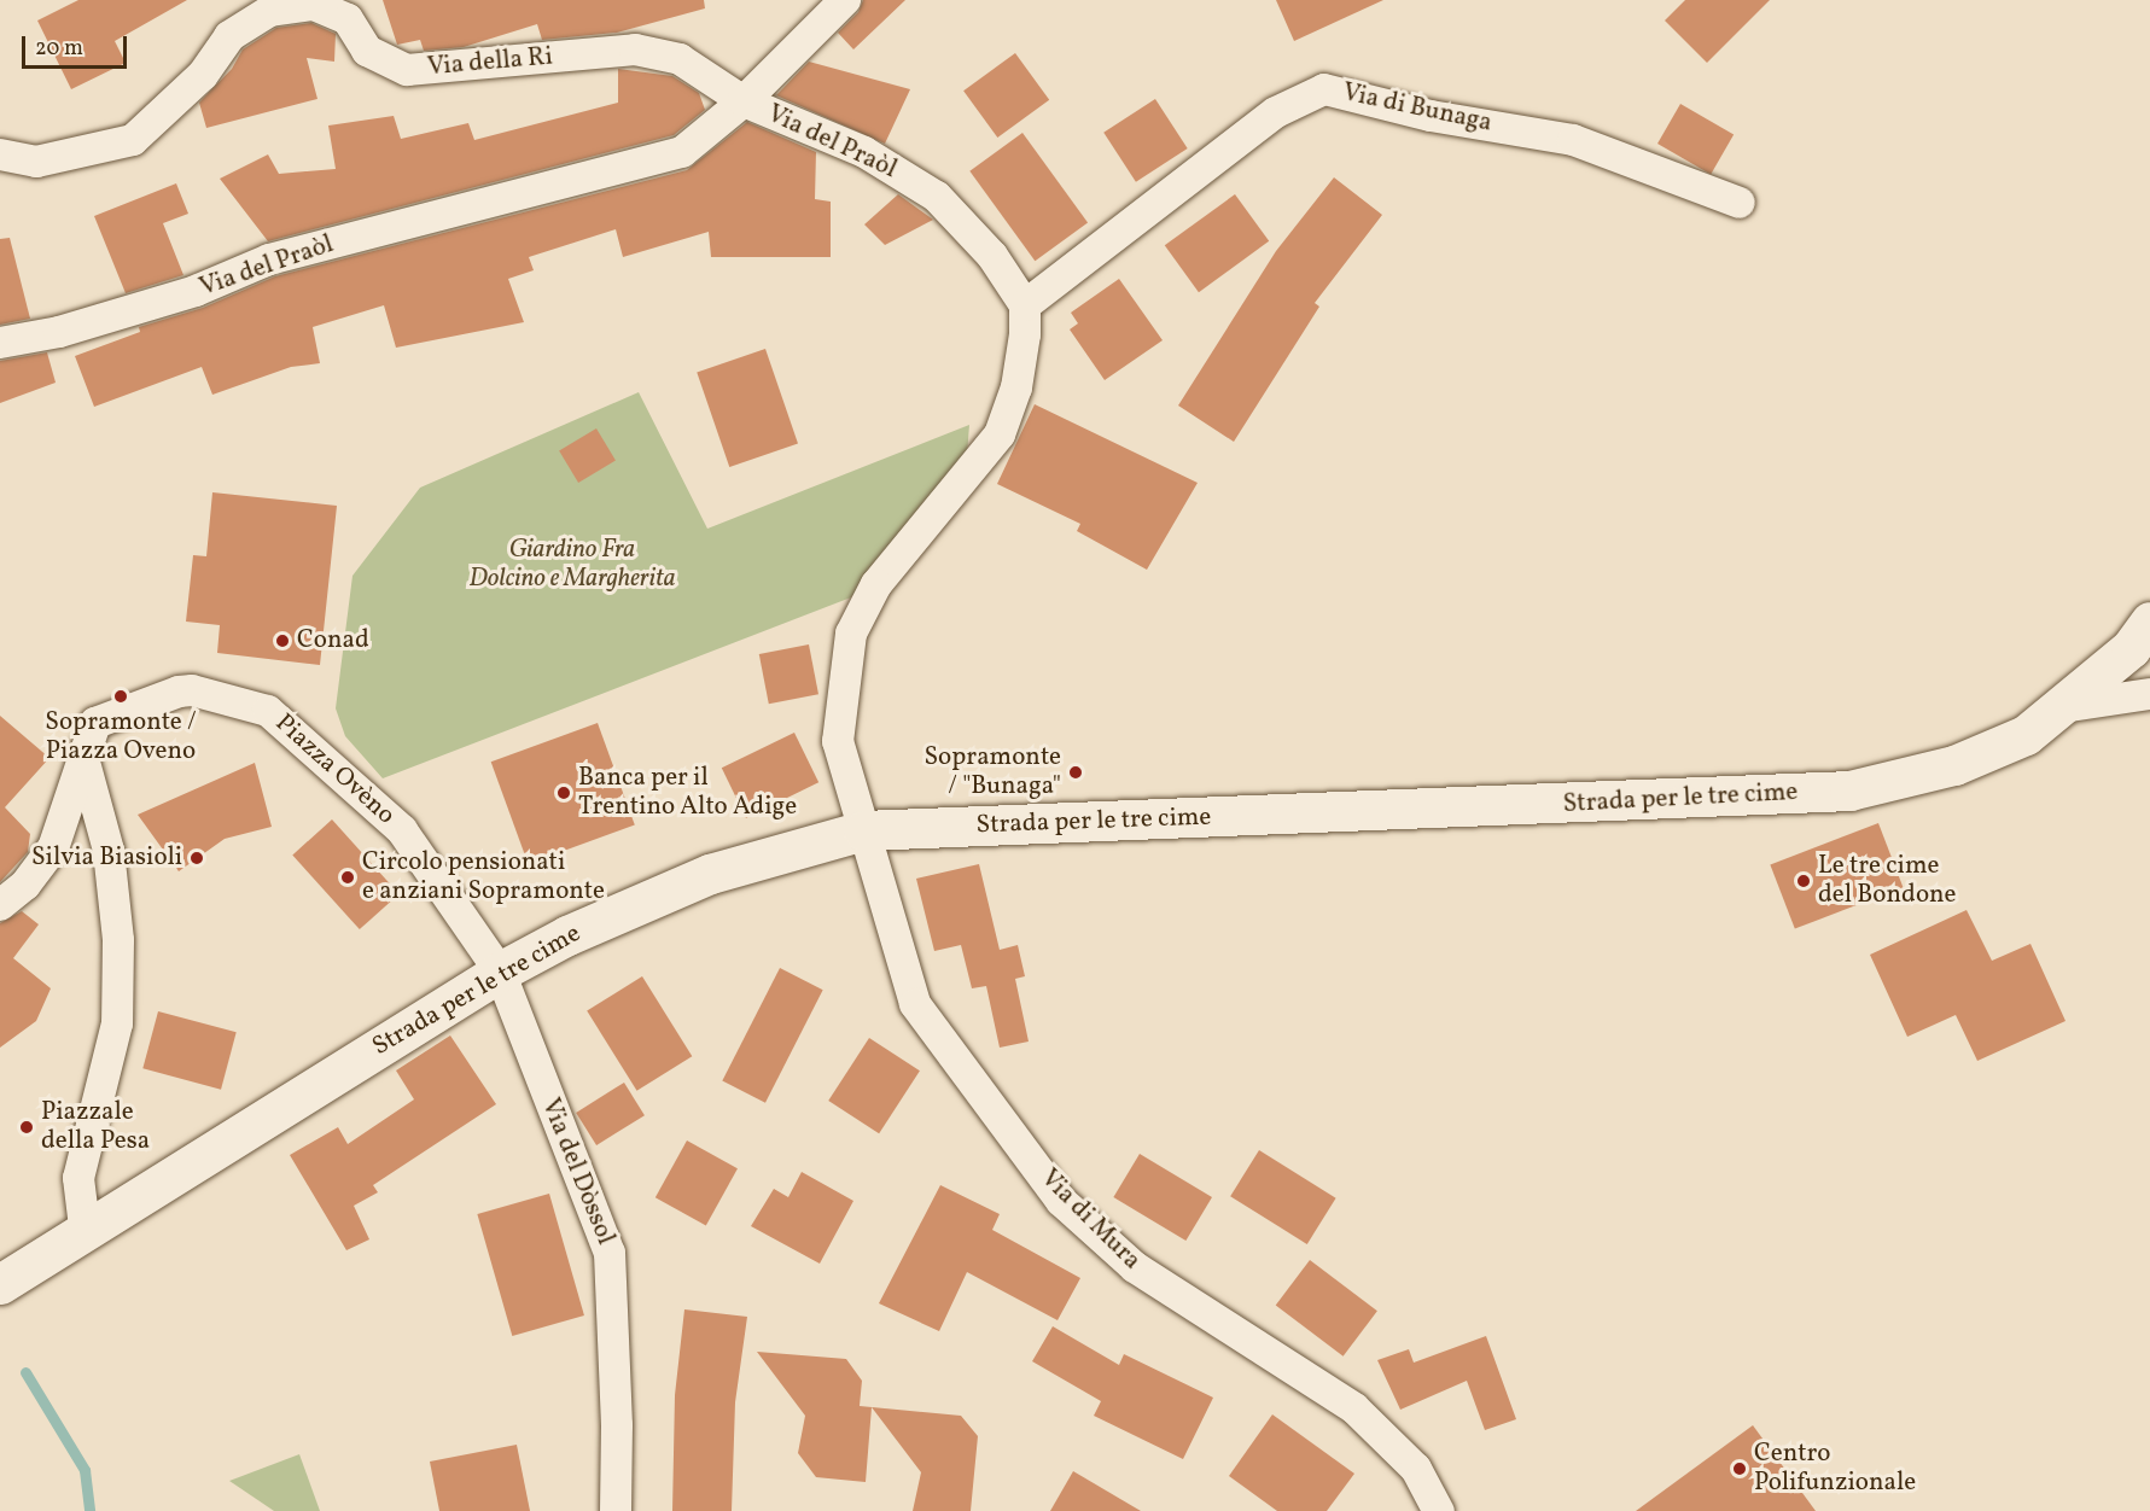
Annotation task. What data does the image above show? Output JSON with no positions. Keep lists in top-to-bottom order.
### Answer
{
  "streets": {
    "main road": ["Strada per le tre cime"],
    "street": [
      "Via della Ri",
      "Via di Bunaga",
      "Via del Praòl",
      "Piazza Ovèno",
      "Via del Dòssol",
      "Via di Mura"
    ]
  },
  "crossings": [
    ["Via della Ri", "Via del Praòl"],
    ["Via di Bunaga", "Via del Praòl"],
    ["Piazza Ovèno", "Strada per le tre cime"],
    ["Piazza Ovèno", "Via del Dòssol"],
    ["Strada per le tre cime", "Via del Dòssol"],
    ["Strada per le tre cime", "Via di Mura"]
  ],
  "parks": ["Giardino Fra Dolcino e Margherita"],
  "places": [
    "Conad",
    "Sopramonte / Piazza Oveno",
    "Sopramonte / \"Bunaga\"",
    "Banca per il Trentino Alto Adige",
    "Silvia Biasioli",
    "Circolo pensionati e anziani Sopramonte",
    "Le tre cime del Bondone",
    "Piazzale della Pesa",
    "Centro Polifunzionale"
  ],
  "scale_bar": "20 m"
}
